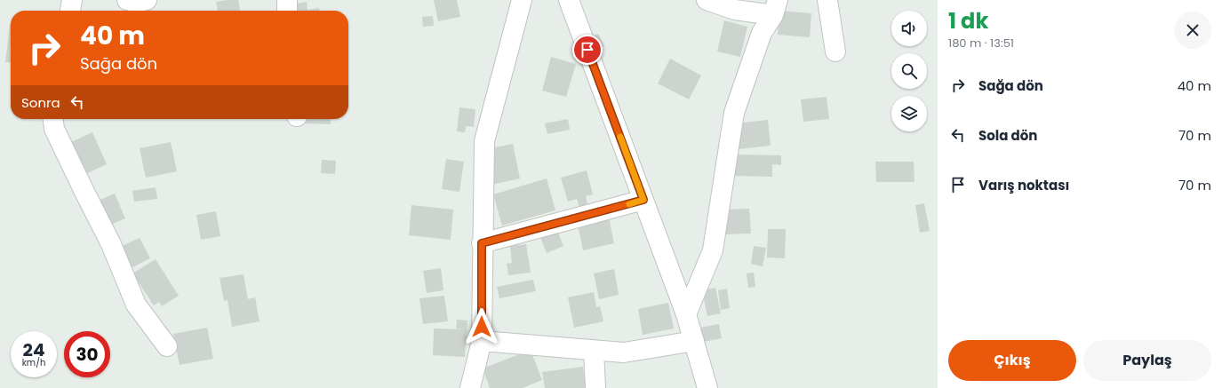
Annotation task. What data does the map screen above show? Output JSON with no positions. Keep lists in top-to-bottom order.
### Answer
{
  "page": {
    "heading": ["1 dk", "180 m · 13:51"],
    "turn": ["40 m", "Sağa dön"],
    "list": [
      {
        "name": "Sağa dön",
        "value": "40 m"
      },
      {
        "name": "Sola dön",
        "value": "70 m"
      },
      {
        "name": "Varış noktası",
        "value": "70 m"
      }
    ],
    "then": "Sonra",
    "speed": "24 km/h",
    "limit": "30",
    "buttons": ["Çıkış", "Paylaş"]
  }
}
